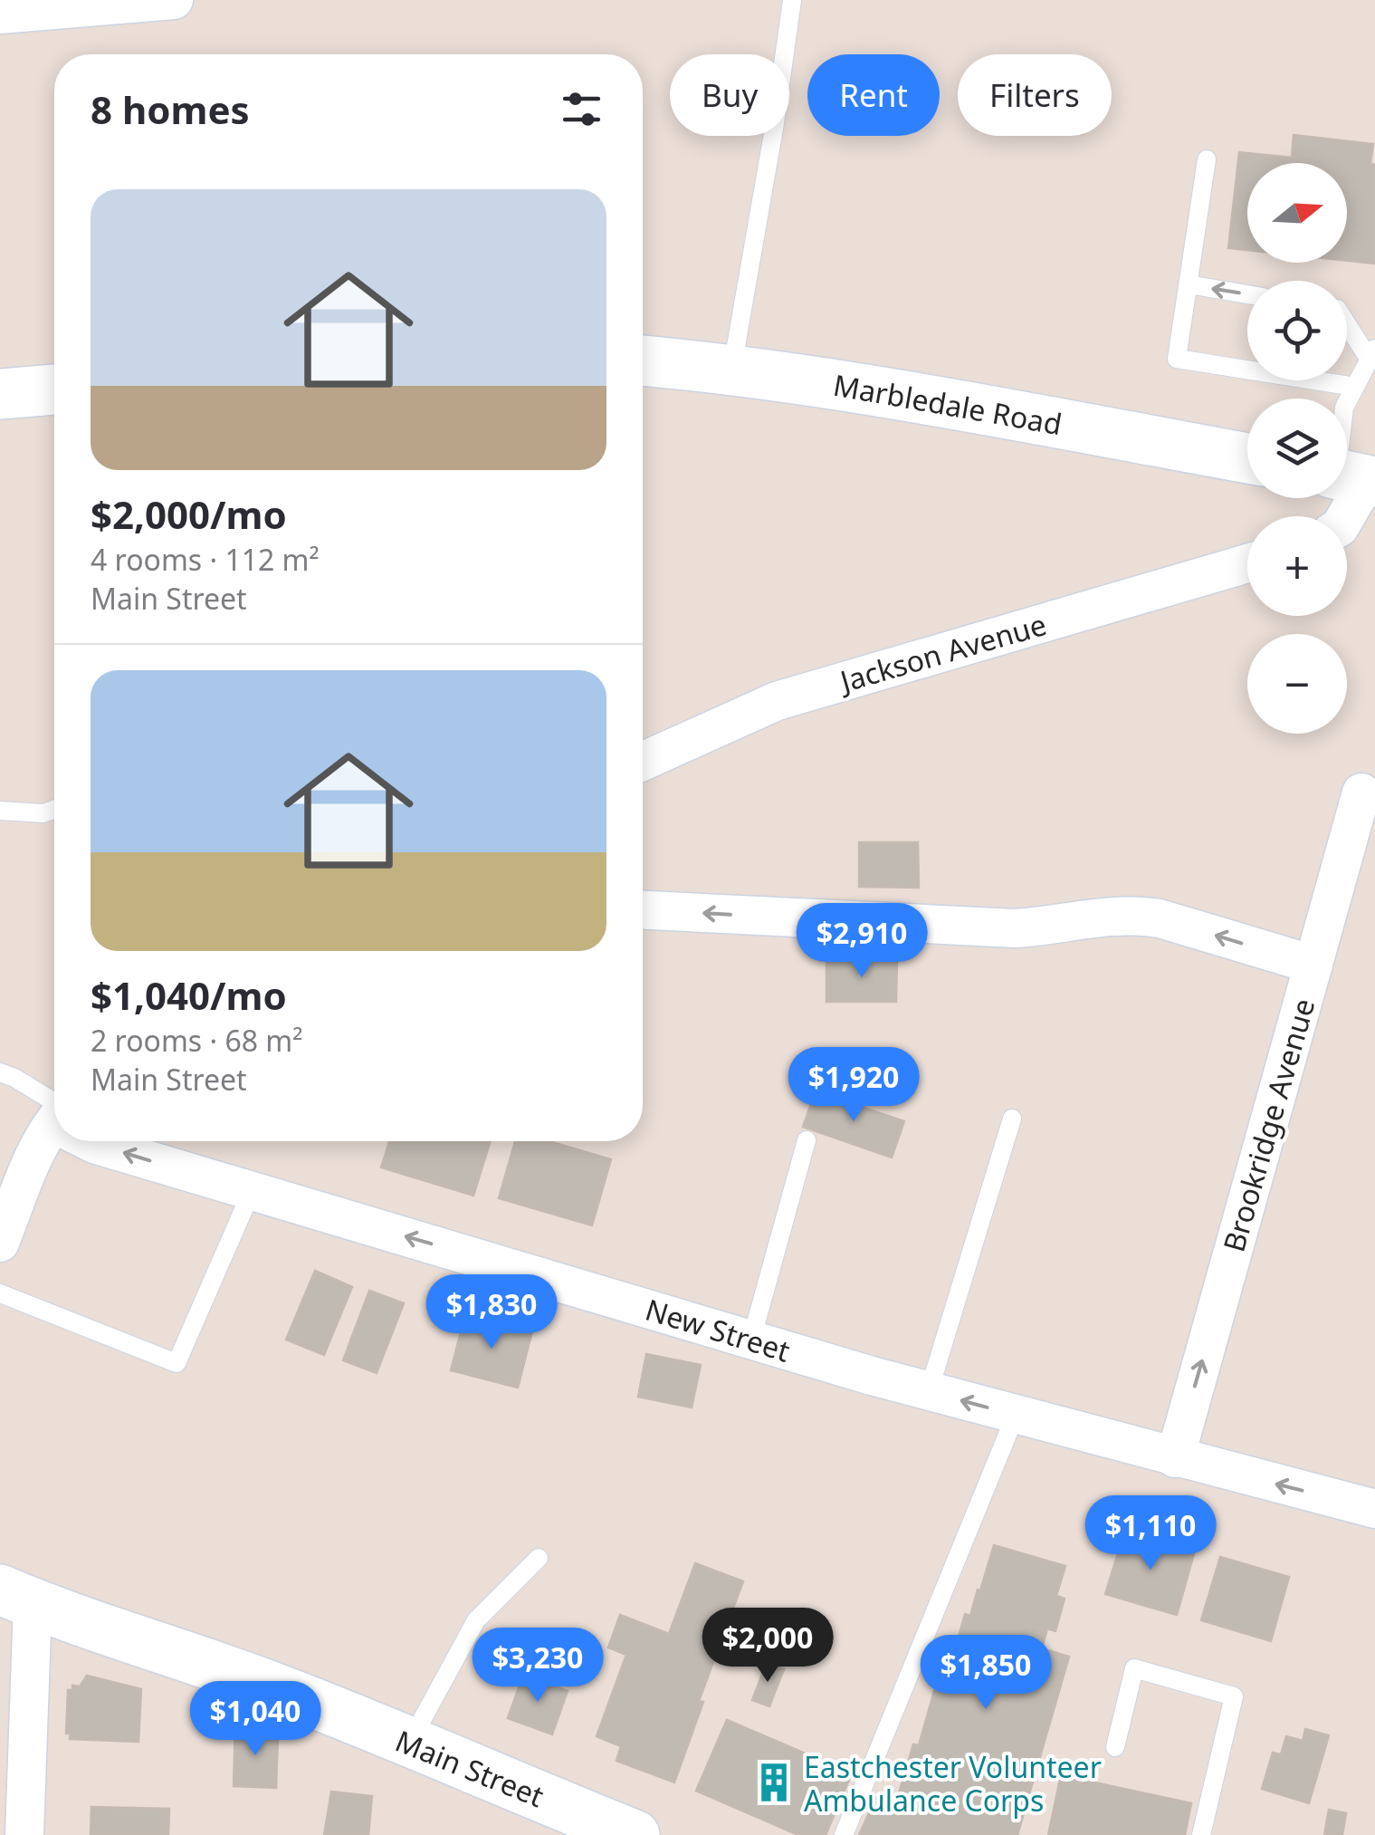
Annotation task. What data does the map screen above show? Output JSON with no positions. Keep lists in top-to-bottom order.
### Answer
{
  "streets": {
    "street": [
      "Marbledale Road",
      "Jackson Avenue",
      "Brookridge Avenue",
      "New Street",
      "Main Street"
    ]
  },
  "crossings": [
    ["Brookridge Avenue", "New Street"]
  ],
  "one_way": ["Brookridge Avenue", "New Street"],
  "places": {
    "building": ["Eastchester Volunteer Ambulance Corps"]
  },
  "north": "right",
  "page": {
    "chip": ["Buy", "Rent", "Filters"],
    "heading": "8 homes",
    "map_buttons": ["+", "−"],
    "list": [
      {
        "name": "$2,000/mo",
        "note": "4 rooms · 112 m² · Main Street"
      },
      {
        "name": "$1,040/mo",
        "note": "2 rooms · 68 m² · Main Street"
      }
    ],
    "price": [
      "$2,910",
      "$1,920",
      "$1,830",
      "$1,110",
      "$2,000",
      "$3,230",
      "$1,850",
      "$1,040"
    ]
  }
}
